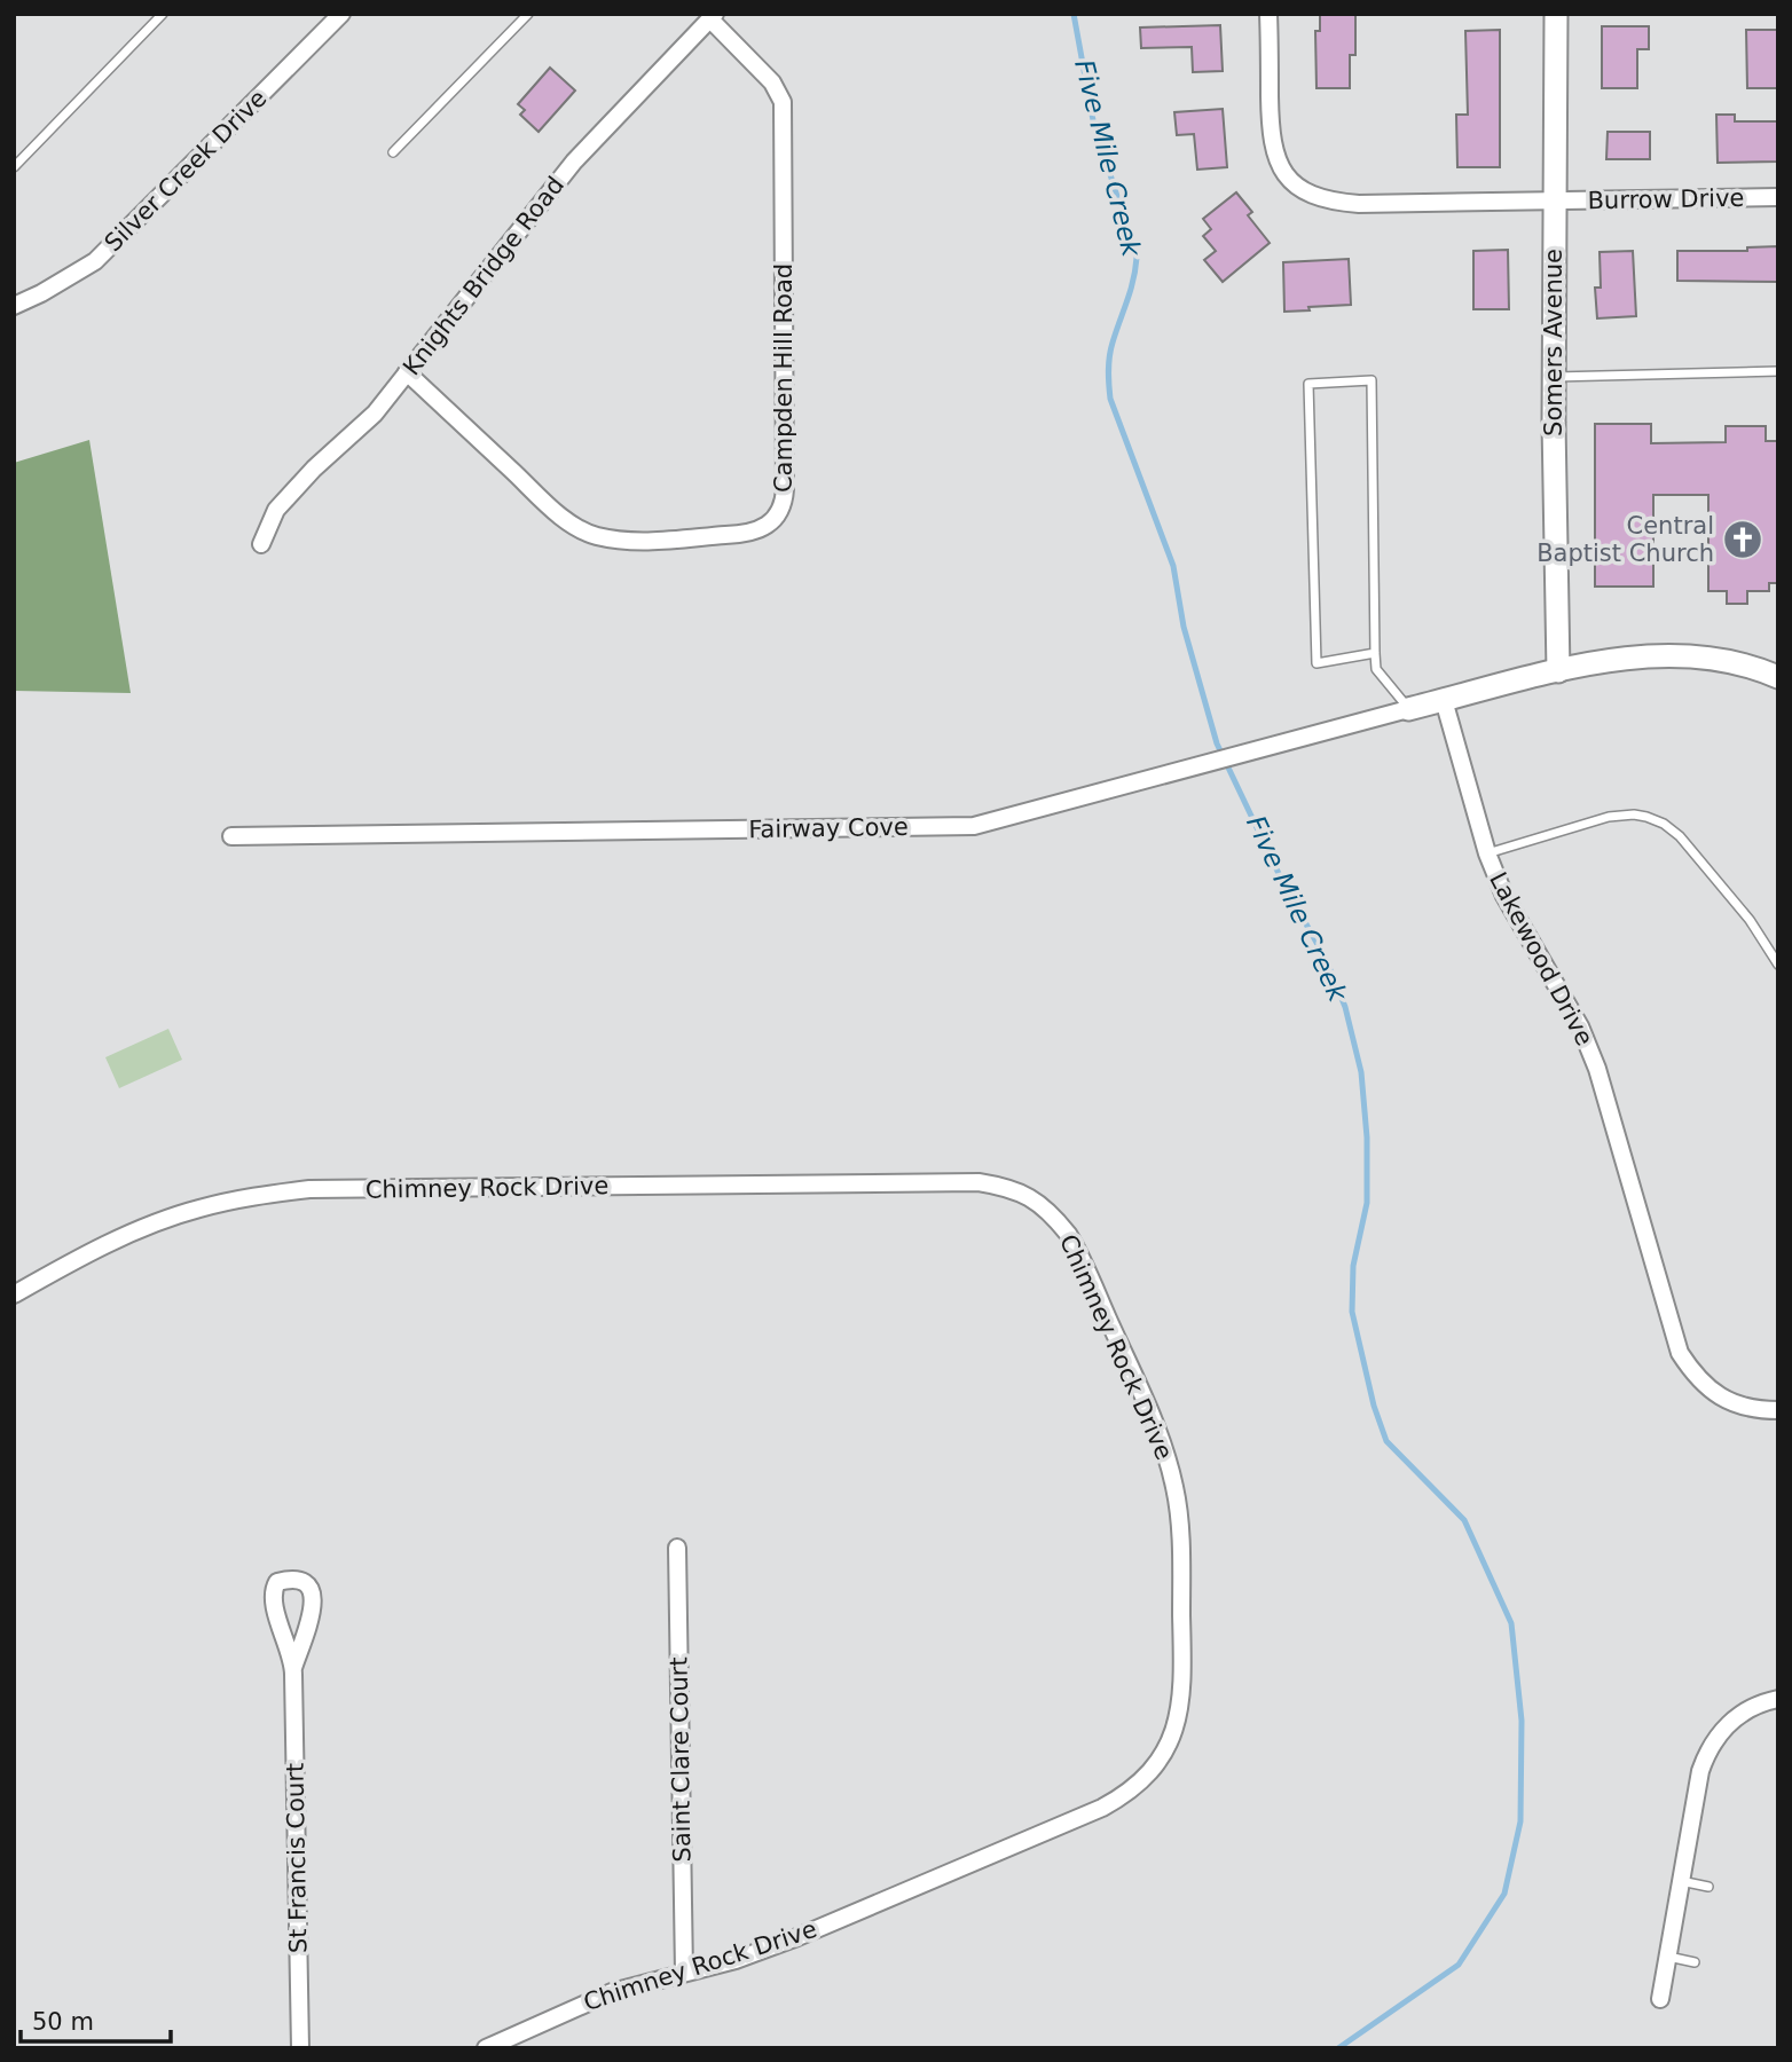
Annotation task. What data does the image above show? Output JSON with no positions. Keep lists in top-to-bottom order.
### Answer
{
  "streets": {
    "street": [
      "Silver Creek Drive",
      "Burrow Drive",
      "Knights Bridge Road",
      "Somers Avenue",
      "Campden Hill Road",
      "Fairway Cove",
      "Lakewood Drive",
      "Chimney Rock Drive",
      "Saint Clare Court",
      "St Francis Court"
    ]
  },
  "crossings": [
    ["Burrow Drive", "Somers Avenue"],
    ["Knights Bridge Road", "Campden Hill Road"],
    ["Chimney Rock Drive", "Saint Clare Court"]
  ],
  "water": ["Five Mile Creek"],
  "places": {
    "church": ["Central Baptist Church"]
  },
  "scale_bar": "50 m"
}
